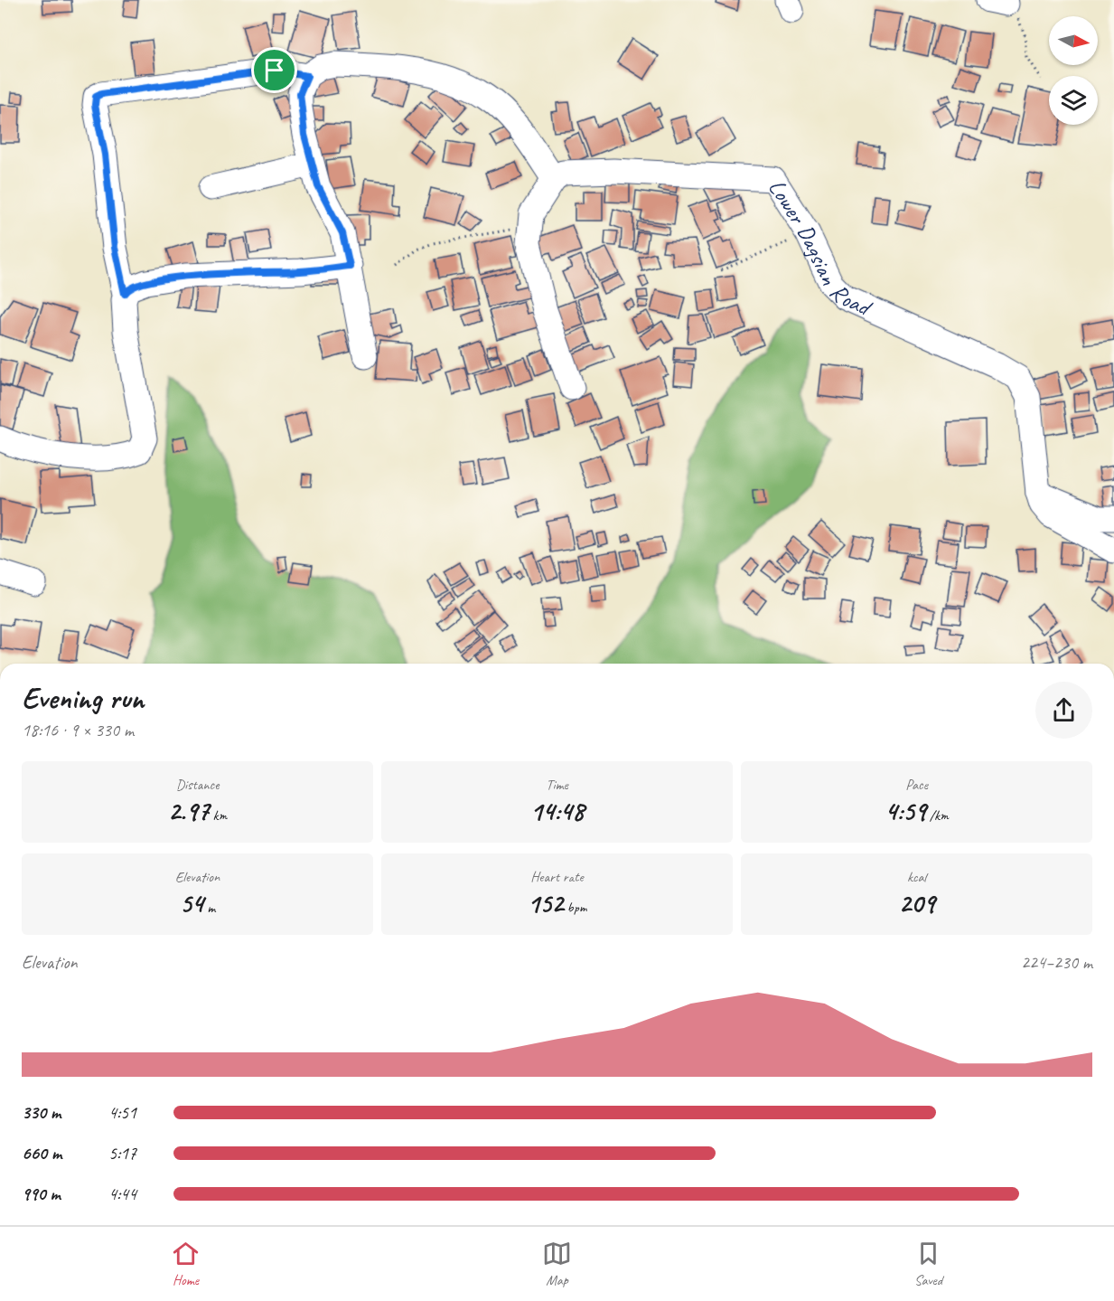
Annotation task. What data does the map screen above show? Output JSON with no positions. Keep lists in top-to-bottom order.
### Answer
{
  "streets": {
    "street": ["Lower Dagsian Road"]
  },
  "north": "right",
  "page": {
    "heading": ["Evening run", "18:16 · 9 × 330 m"],
    "stats": [
      ["Distance", "2.97 km"],
      ["Time", "14:48"],
      ["Pace", "4:59 /km"],
      ["Elevation", "54 m"],
      ["Heart rate", "152 bpm"],
      ["kcal", "209"]
    ],
    "chart": ["Elevation", "224–230 m"],
    "list": [
      {
        "name": "330 m",
        "note": "4:51"
      },
      {
        "name": "660 m",
        "note": "5:17"
      },
      {
        "name": "990 m",
        "note": "4:44"
      }
    ],
    "tabs": ["Home", "Map", "Saved"]
  }
}
